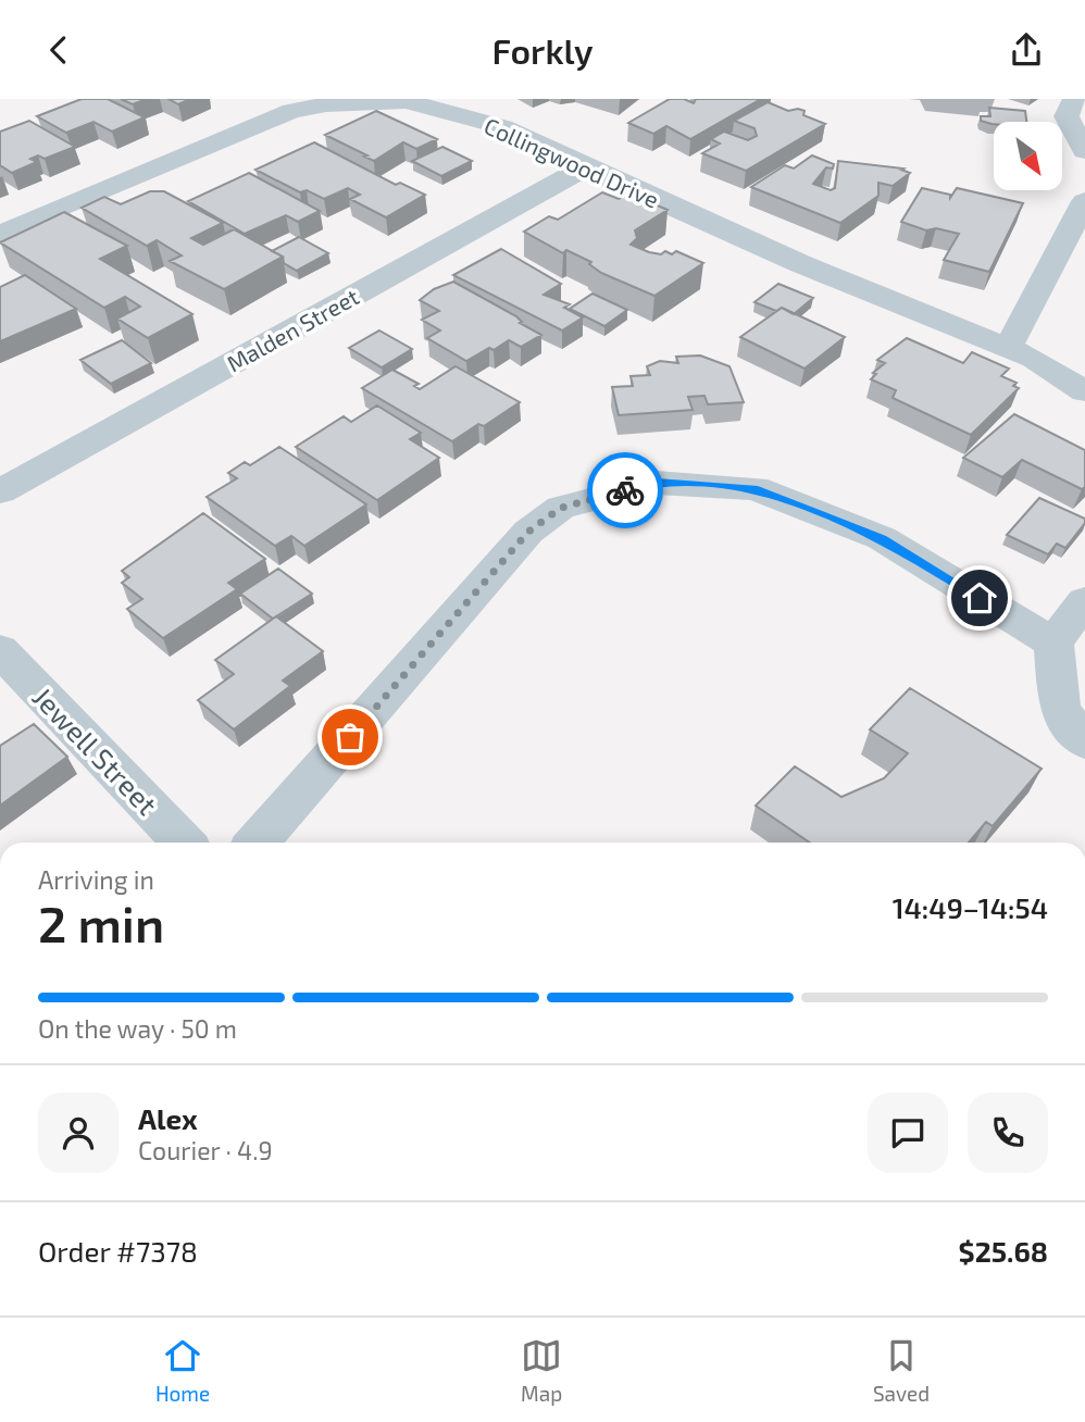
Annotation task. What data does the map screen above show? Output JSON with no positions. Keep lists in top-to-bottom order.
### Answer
{
  "streets": {
    "street": ["Collingwood Drive", "Malden Street", "Jewell Street"]
  },
  "crossings": [
    ["Collingwood Drive", "Malden Street"]
  ],
  "north": "bottom right",
  "page": {
    "header": "Forkly",
    "heading": ["2 min", "Arriving in", "14:49–14:54"],
    "panel": [
      "Alex",
      "Courier · 4.9",
      "Order #7378",
      "$25.68"
    ],
    "bar": "On the way · 50 m",
    "tabs": ["Home", "Map", "Saved"]
  }
}
